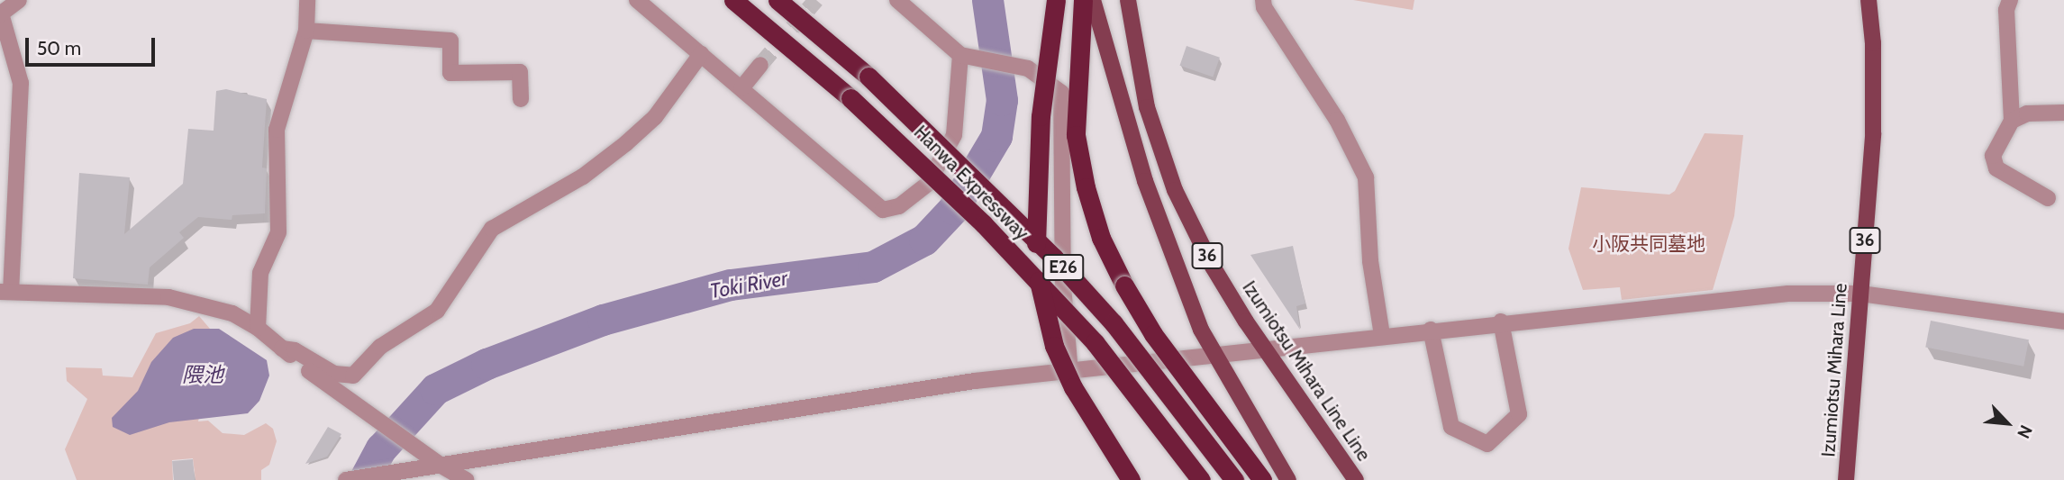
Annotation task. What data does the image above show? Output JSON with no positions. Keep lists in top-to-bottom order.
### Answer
{
  "streets": {
    "highway": ["Hanwa Expressway", "E26"],
    "main road": ["36", "Izumiotsu Mihara Line", "Izumiotsu Mihara Line Line"]
  },
  "water": ["Toki River", "隈池"],
  "parks": ["小阪共同墓地"],
  "scale_bar": "50 m",
  "north": "bottom right"
}
